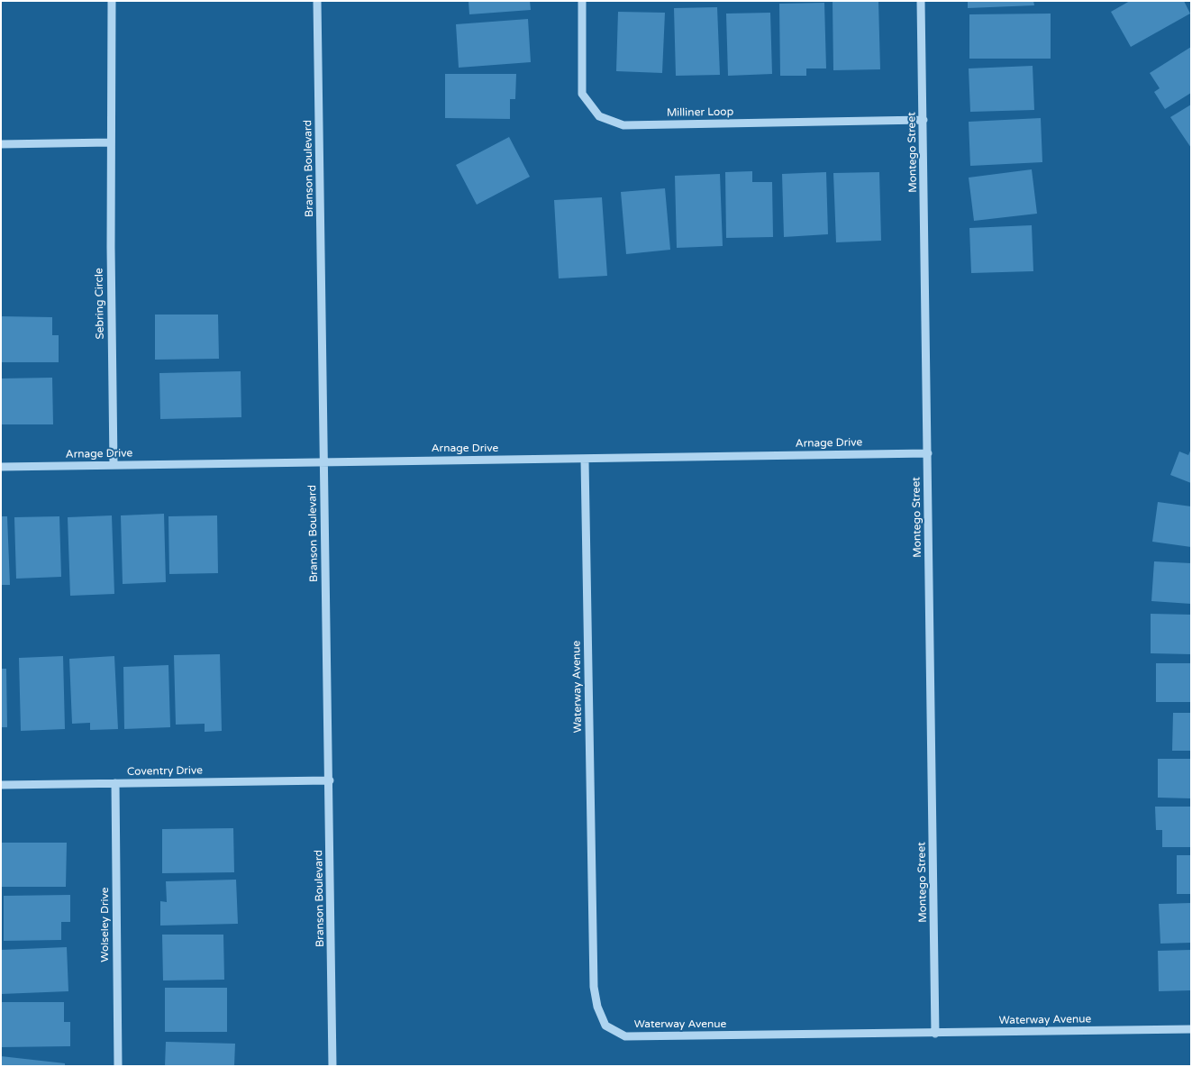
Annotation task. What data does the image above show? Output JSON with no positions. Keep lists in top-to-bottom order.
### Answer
{
  "streets": {
    "street": [
      "Milliner Loop",
      "Montego Street",
      "Branson Boulevard",
      "Sebring Circle",
      "Arnage Drive",
      "Waterway Avenue",
      "Coventry Drive",
      "Wolseley Drive"
    ]
  },
  "crossings": [
    ["Milliner Loop", "Montego Street"],
    ["Montego Street", "Arnage Drive"],
    ["Montego Street", "Waterway Avenue"],
    ["Branson Boulevard", "Arnage Drive"],
    ["Branson Boulevard", "Coventry Drive"],
    ["Sebring Circle", "Arnage Drive"],
    ["Arnage Drive", "Waterway Avenue"],
    ["Coventry Drive", "Wolseley Drive"]
  ]
}
